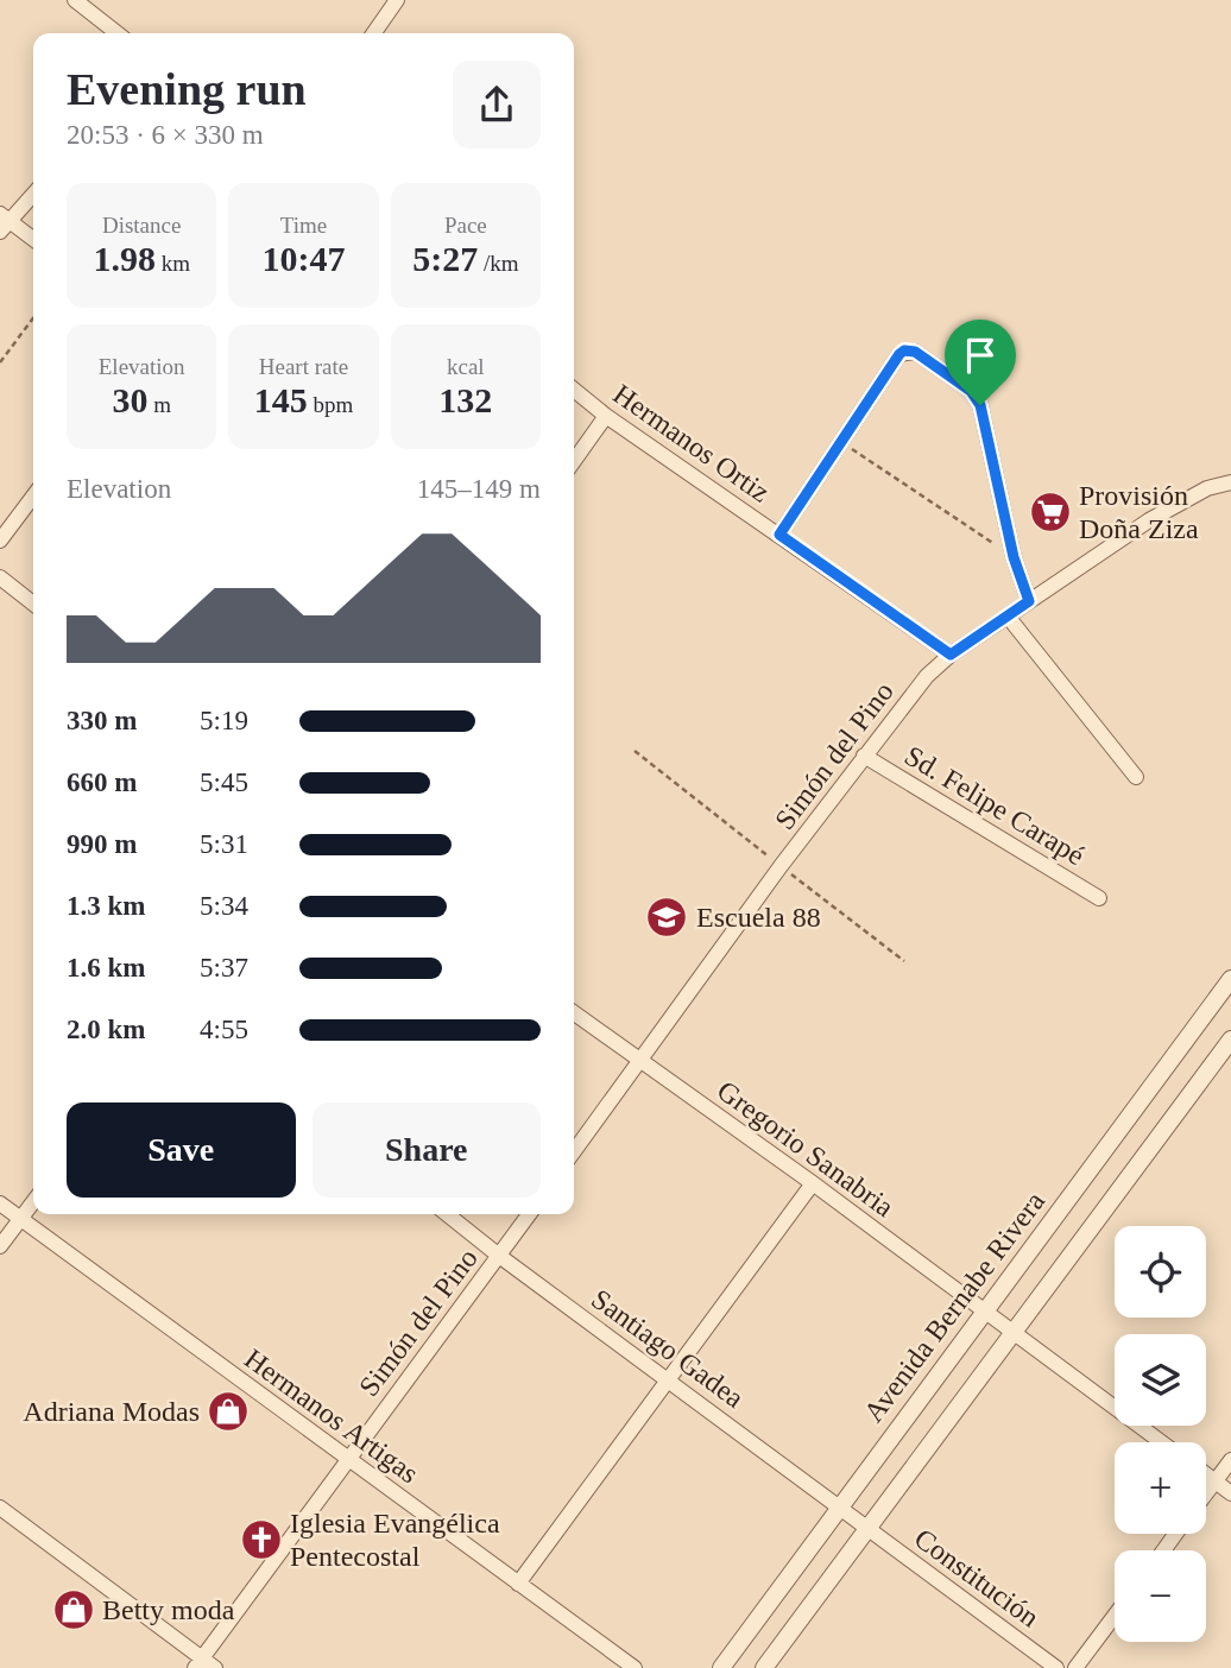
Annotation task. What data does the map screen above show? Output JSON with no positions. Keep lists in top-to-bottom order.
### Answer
{
  "streets": {
    "street": [
      "Hermanos Ortiz",
      "Simón del Pino",
      "Sd. Felipe Carapé",
      "Gregorio Sanabria",
      "Avenida Bernabe Rivera",
      "Santiago Gadea",
      "Hermanos Artigas",
      "Constitución"
    ]
  },
  "crossings": [
    ["Hermanos Ortiz", "Simón del Pino"],
    ["Simón del Pino", "Sd. Felipe Carapé"],
    ["Simón del Pino", "Gregorio Sanabria"],
    ["Simón del Pino", "Santiago Gadea"],
    ["Simón del Pino", "Hermanos Artigas"],
    ["Gregorio Sanabria", "Avenida Bernabe Rivera"],
    ["Avenida Bernabe Rivera", "Santiago Gadea"],
    ["Santiago Gadea", "Constitución"]
  ],
  "places": {
    "supermarket": ["Provisión Doña Ziza"],
    "school or university": ["Escuela 88"],
    "shop": ["Adriana Modas", "Betty moda"],
    "church": ["Iglesia Evangélica Pentecostal"]
  },
  "page": {
    "heading": ["Evening run", "20:53 · 6 × 330 m"],
    "stats": [
      ["Distance", "1.98 km"],
      ["Time", "10:47"],
      ["Pace", "5:27 /km"],
      ["Elevation", "30 m"],
      ["Heart rate", "145 bpm"],
      ["kcal", "132"]
    ],
    "chart": ["Elevation", "145–149 m"],
    "list": [
      {
        "name": "330 m",
        "note": "5:19"
      },
      {
        "name": "660 m",
        "note": "5:45"
      },
      {
        "name": "990 m",
        "note": "5:31"
      },
      {
        "name": "1.3 km",
        "note": "5:34"
      },
      {
        "name": "1.6 km",
        "note": "5:37"
      },
      {
        "name": "2.0 km",
        "note": "4:55"
      }
    ],
    "buttons": ["Save", "Share"],
    "map_buttons": ["+", "−"]
  }
}
